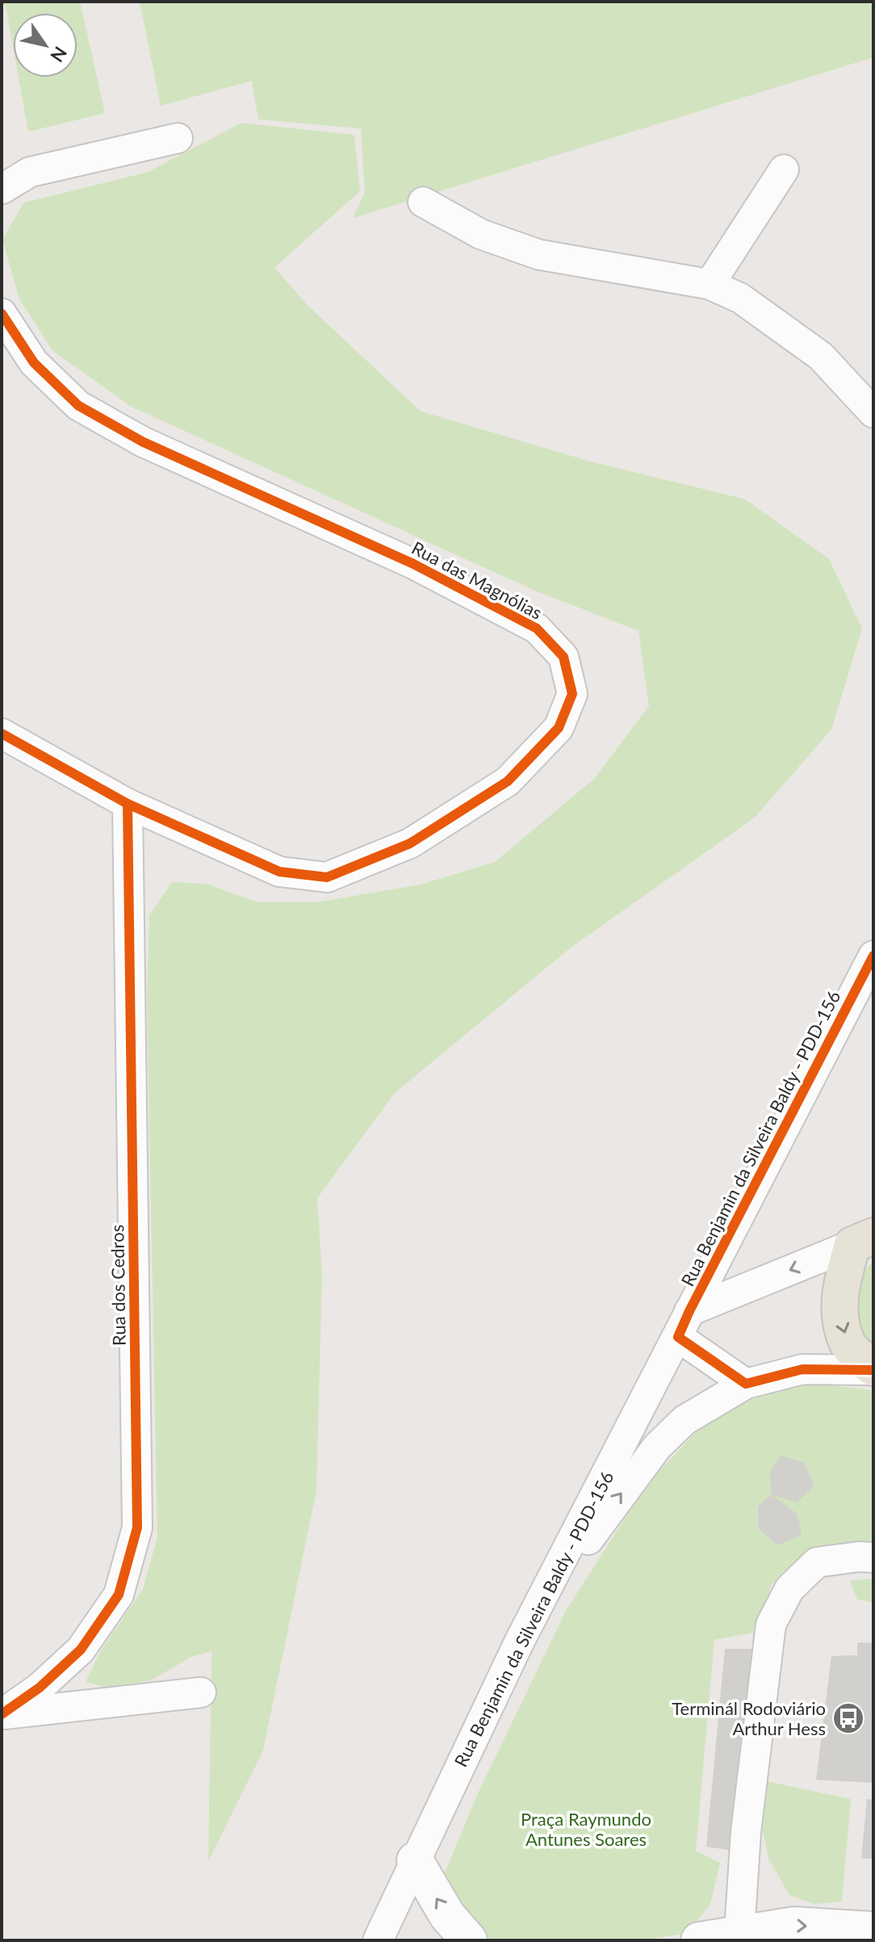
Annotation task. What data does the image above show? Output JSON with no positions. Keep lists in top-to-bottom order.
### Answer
{
  "streets": {
    "street": ["Rua das Magnólias", "Rua Benjamin da Silveira Baldy - PDD-156", "Rua dos Cedros"]
  },
  "crossings": [
    ["Rua das Magnólias", "Rua dos Cedros"]
  ],
  "parks": ["Praça Raymundo Antunes Soares"],
  "places": {
    "bus stop": ["Terminál Rodoviário Arthur Hess"]
  },
  "north": "bottom right"
}
